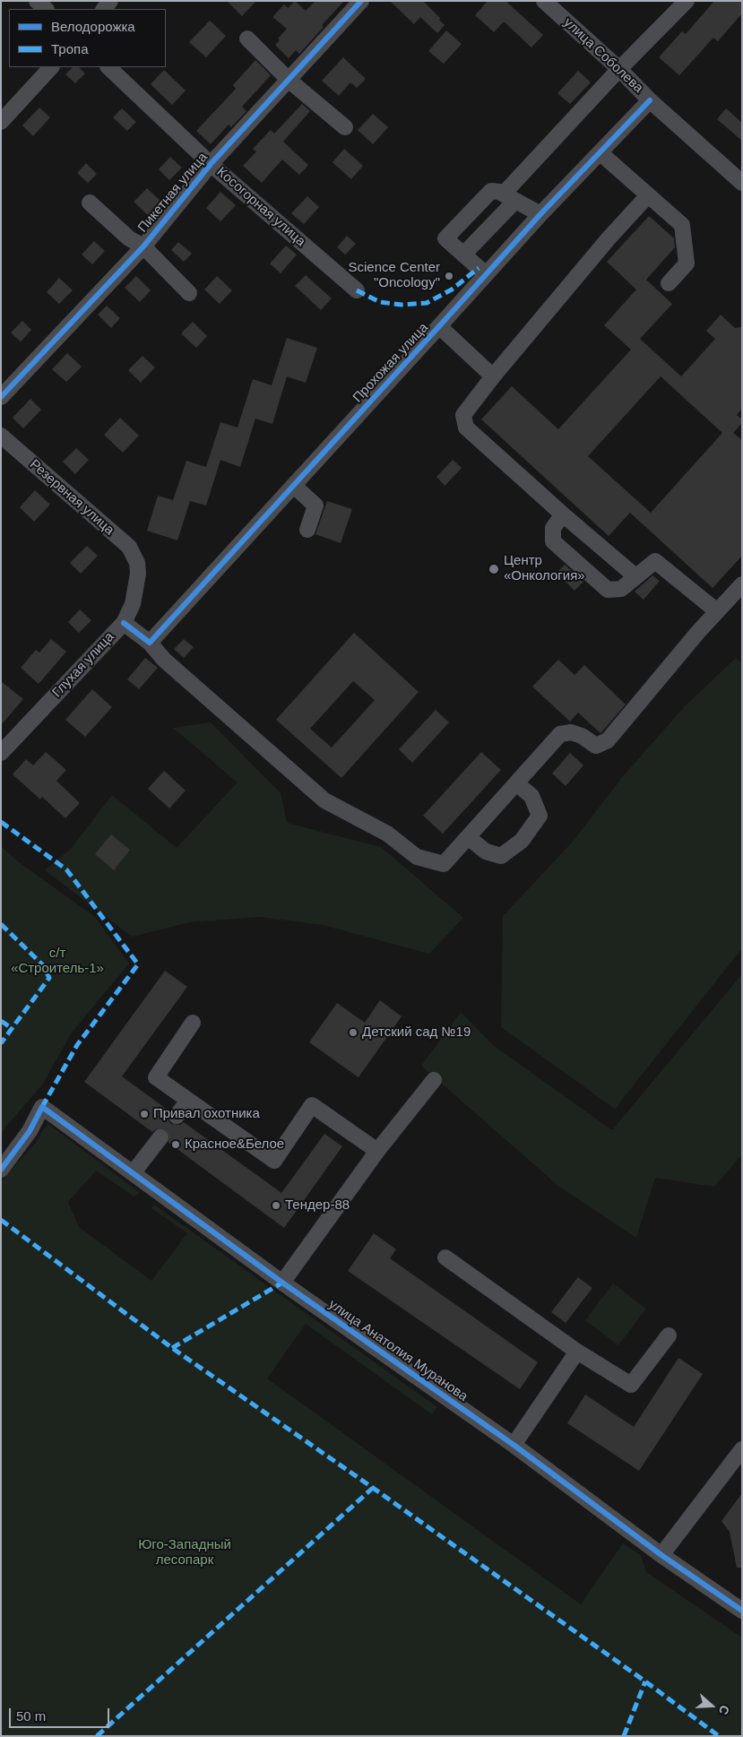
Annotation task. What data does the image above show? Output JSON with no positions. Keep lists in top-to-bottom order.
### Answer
{
  "streets": {
    "street": [
      "улица Соболева",
      "Пикетная улица",
      "Косогорная улица",
      "Прохожая улица",
      "Резервная улица",
      "Глухая улица",
      "улица Анатолия Муранова"
    ]
  },
  "crossings": [
    ["улица Соболева", "Прохожая улица"],
    ["Пикетная улица", "Косогорная улица"],
    ["Резервная улица", "Глухая улица"]
  ],
  "parks": ["с/т «Строитель-1»", "Юго-Западный лесопарк"],
  "places": [
    "Science Center \"Oncology\"",
    "Центр «Онкология»",
    "Детский сад №19",
    "Привал охотника",
    "Красное&Белое",
    "Тендер-88"
  ],
  "legend": ["Велодорожка", "Тропа"],
  "scale_bar": "50 m",
  "north": "right"
}
